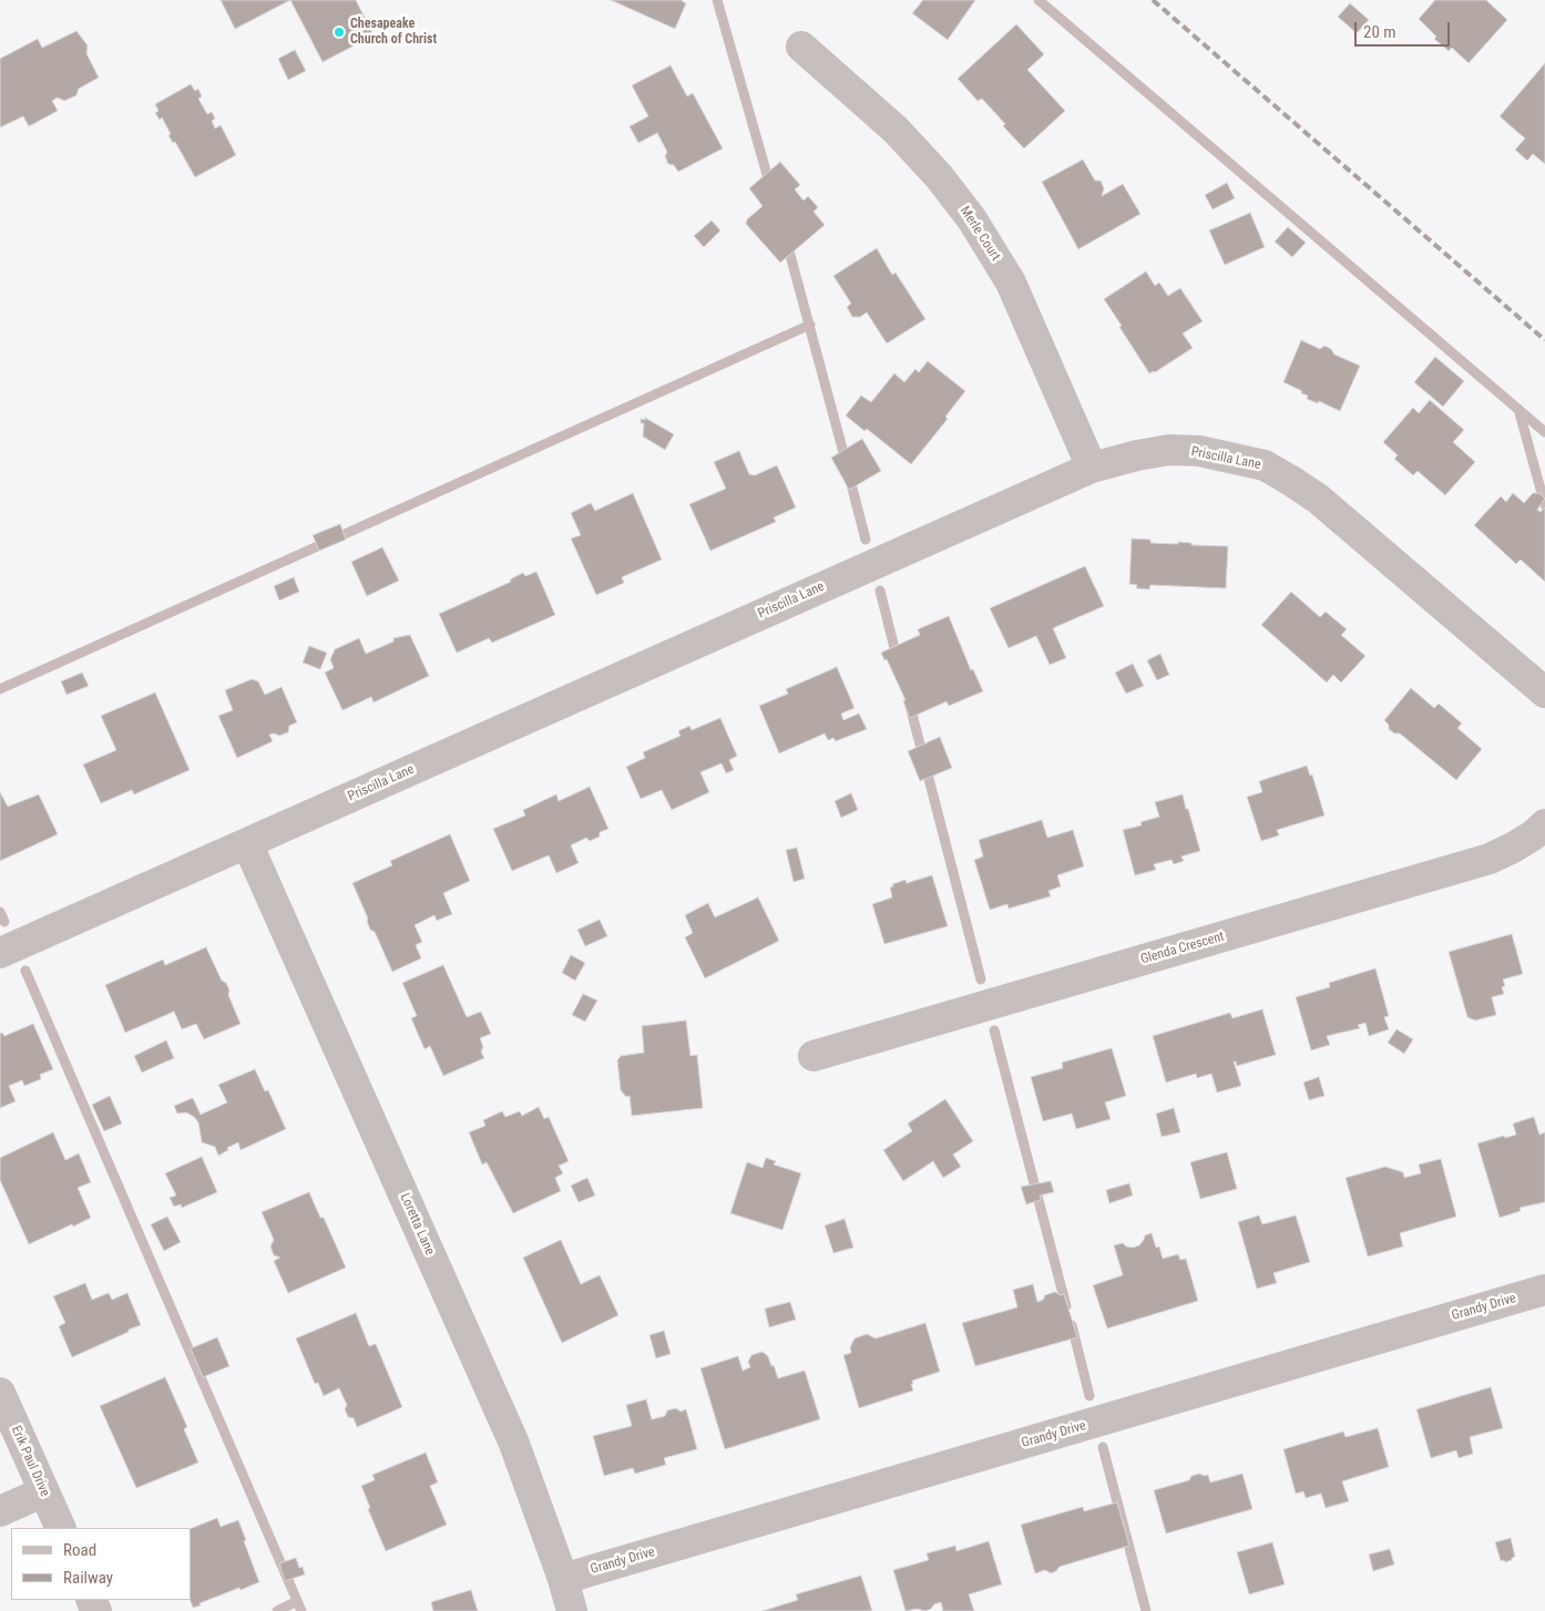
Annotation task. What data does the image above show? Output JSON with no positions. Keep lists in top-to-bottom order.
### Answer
{
  "streets": {
    "street": [
      "Merle Court",
      "Priscilla Lane",
      "Glenda Crescent",
      "Loretta Lane",
      "Grandy Drive",
      "Erik Paul Drive"
    ]
  },
  "crossings": [
    ["Merle Court", "Priscilla Lane"],
    ["Priscilla Lane", "Loretta Lane"],
    ["Loretta Lane", "Grandy Drive"]
  ],
  "places": ["Chesapeake Church of Christ"],
  "legend": ["Road", "Railway"],
  "scale_bar": "20 m"
}
